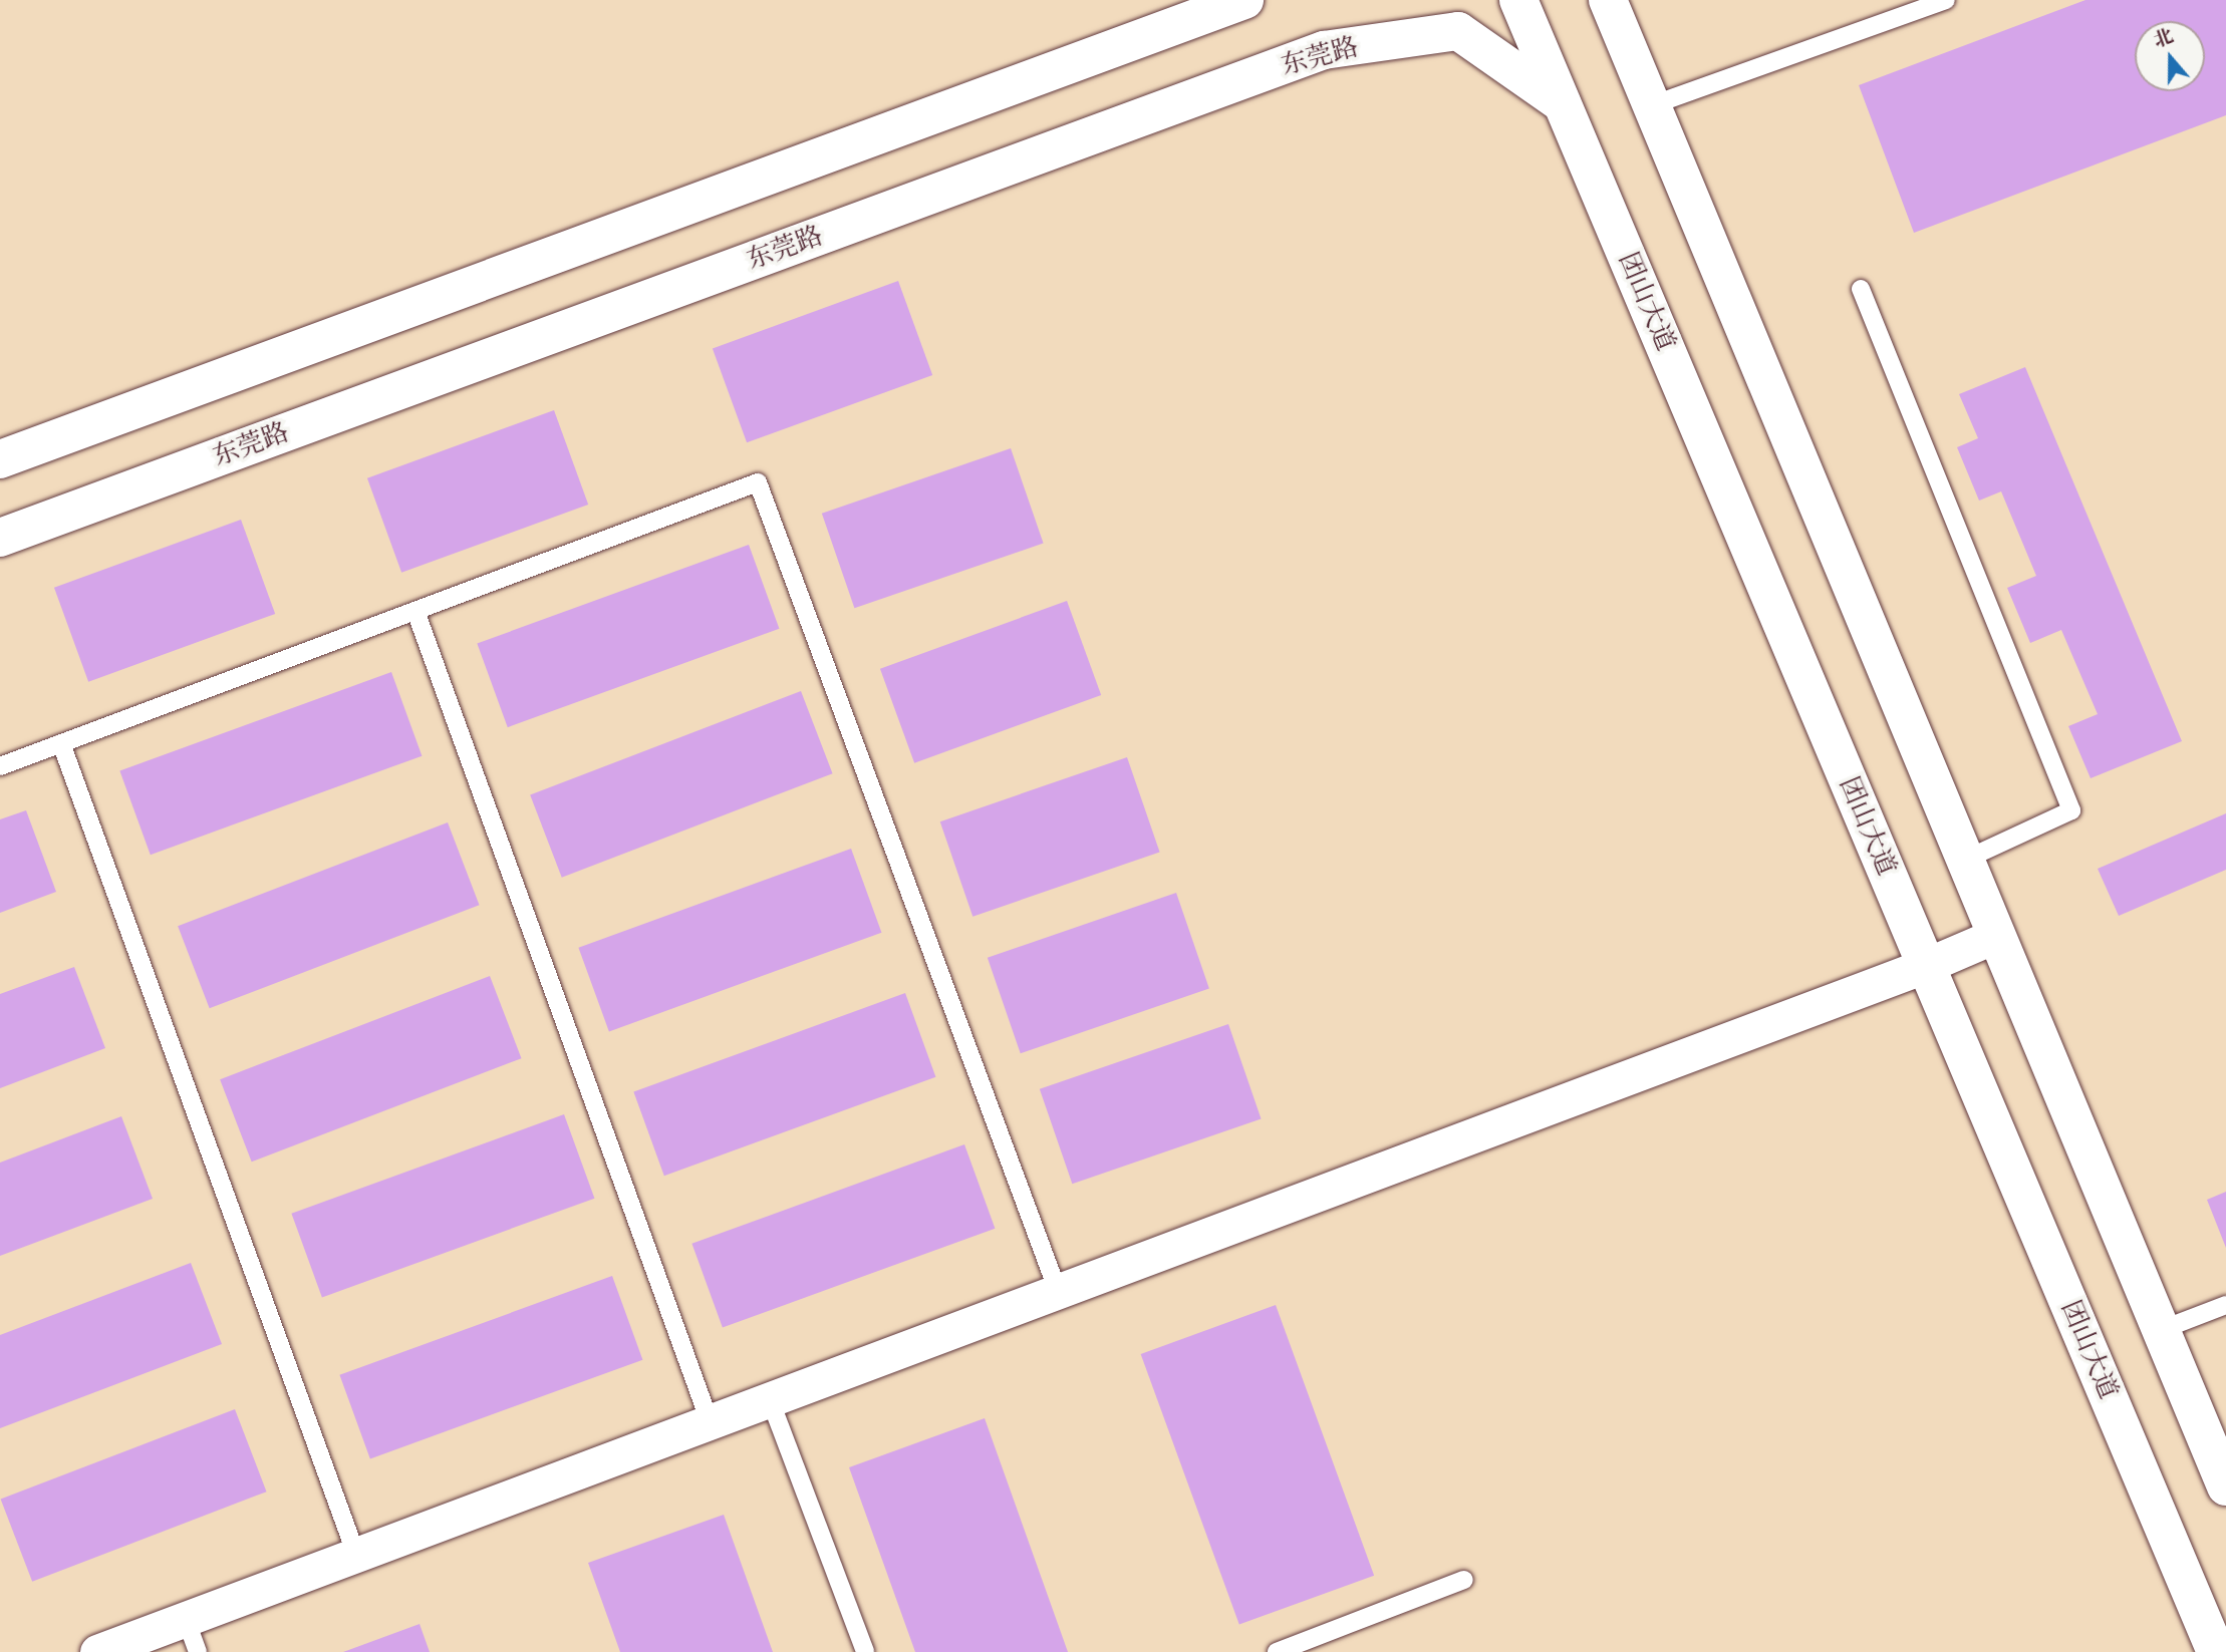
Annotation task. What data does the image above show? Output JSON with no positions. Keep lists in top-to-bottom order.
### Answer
{
  "streets": {
    "main road": ["东莞路", "团山大道"]
  },
  "crossings": [
    ["东莞路", "团山大道"]
  ],
  "north": "top"
}
